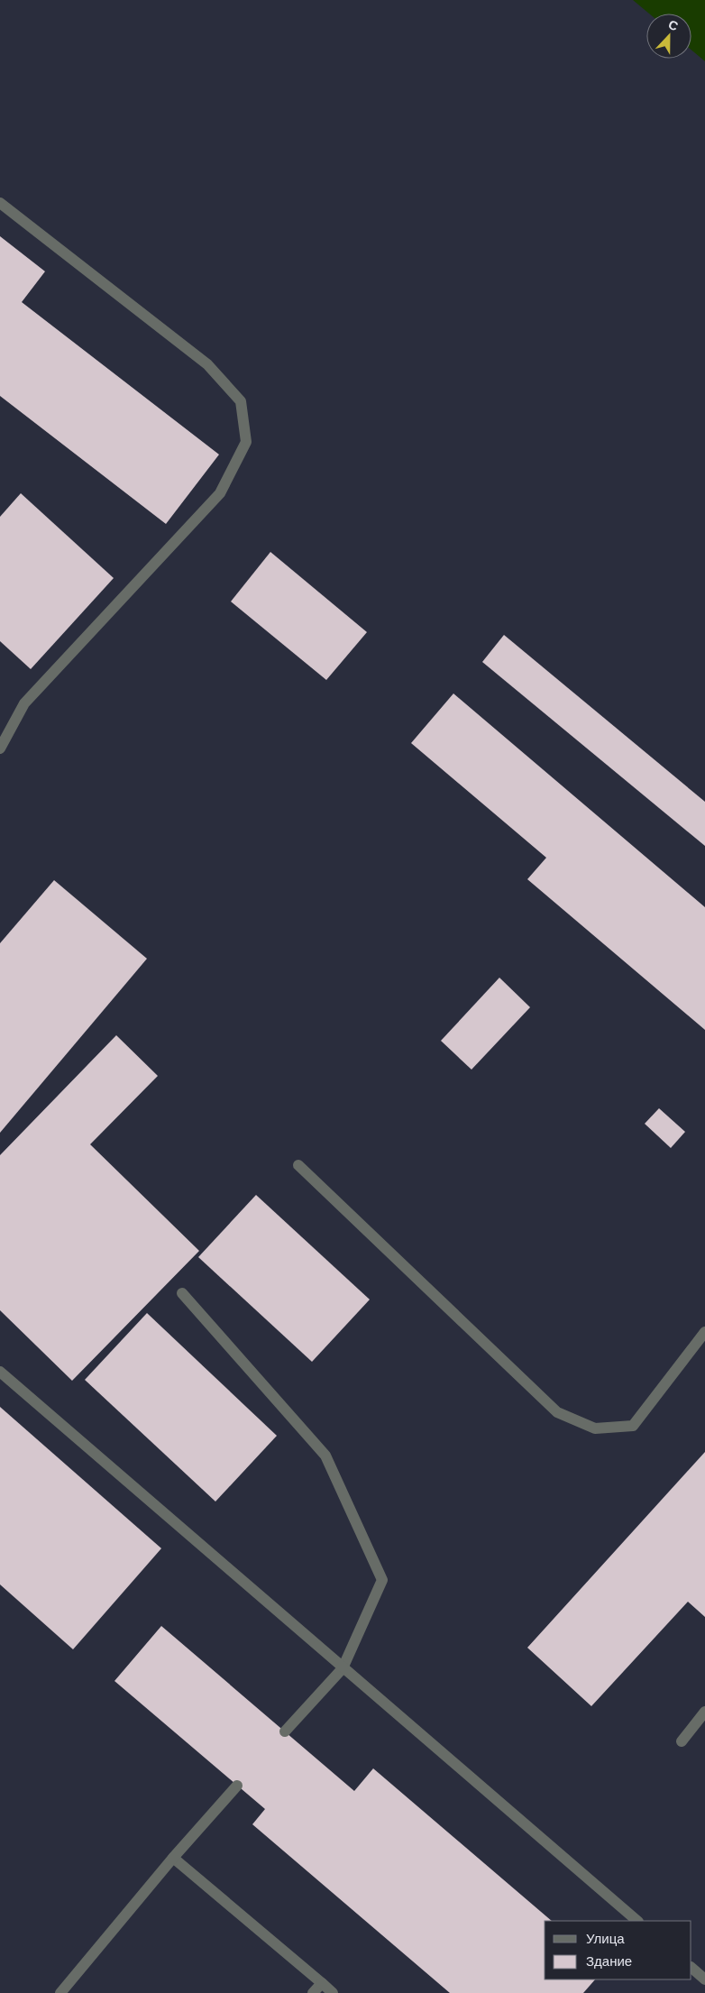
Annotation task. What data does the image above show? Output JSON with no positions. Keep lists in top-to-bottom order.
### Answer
{
  "legend": ["Улица", "Здание"],
  "north": "top"
}
